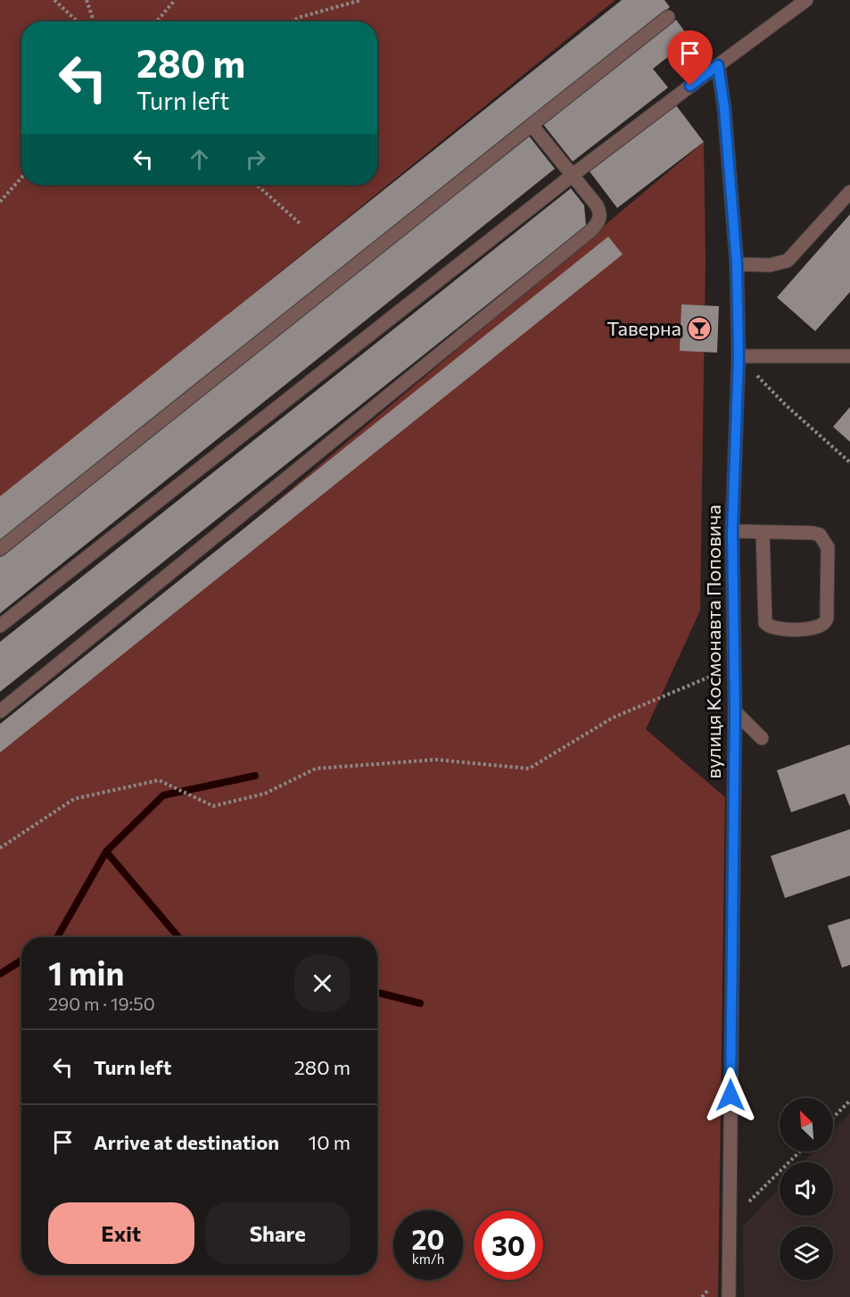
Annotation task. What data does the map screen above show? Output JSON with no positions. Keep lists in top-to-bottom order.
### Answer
{
  "streets": {
    "street": ["вулиця Космонавта Поповича"]
  },
  "places": {
    "bar": ["Таверна"]
  },
  "north": "top left",
  "page": {
    "turn": ["280 m", "Turn left"],
    "heading": ["1 min", "290 m · 19:50"],
    "list": [
      {
        "name": "Turn left",
        "value": "280 m"
      },
      {
        "name": "Arrive at destination",
        "value": "10 m"
      }
    ],
    "buttons": ["Exit", "Share"],
    "speed": "20 km/h",
    "limit": "30"
  }
}
